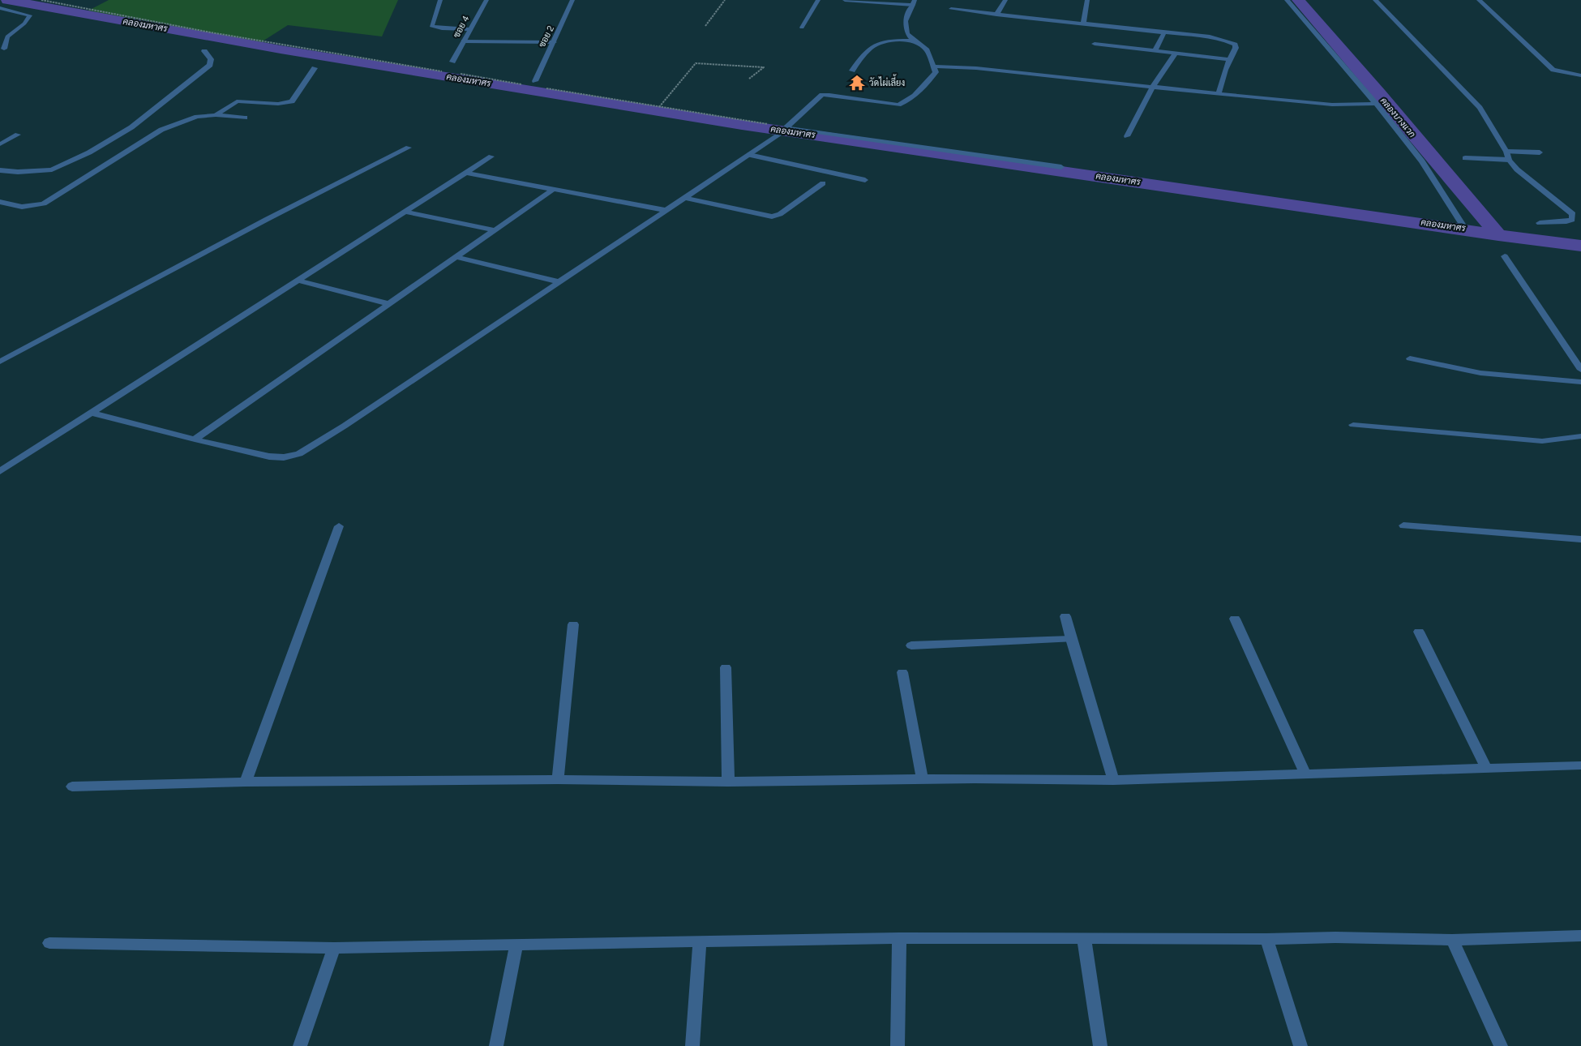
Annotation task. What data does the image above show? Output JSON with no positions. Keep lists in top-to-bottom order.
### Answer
{
  "streets": {
    "street": ["ซอย 4", "ซอย 2"]
  },
  "water": ["คลองมหาศร", "คลองบางแวก"],
  "places": {
    "temple": ["วัดไผ่เลี้ยง"]
  }
}
